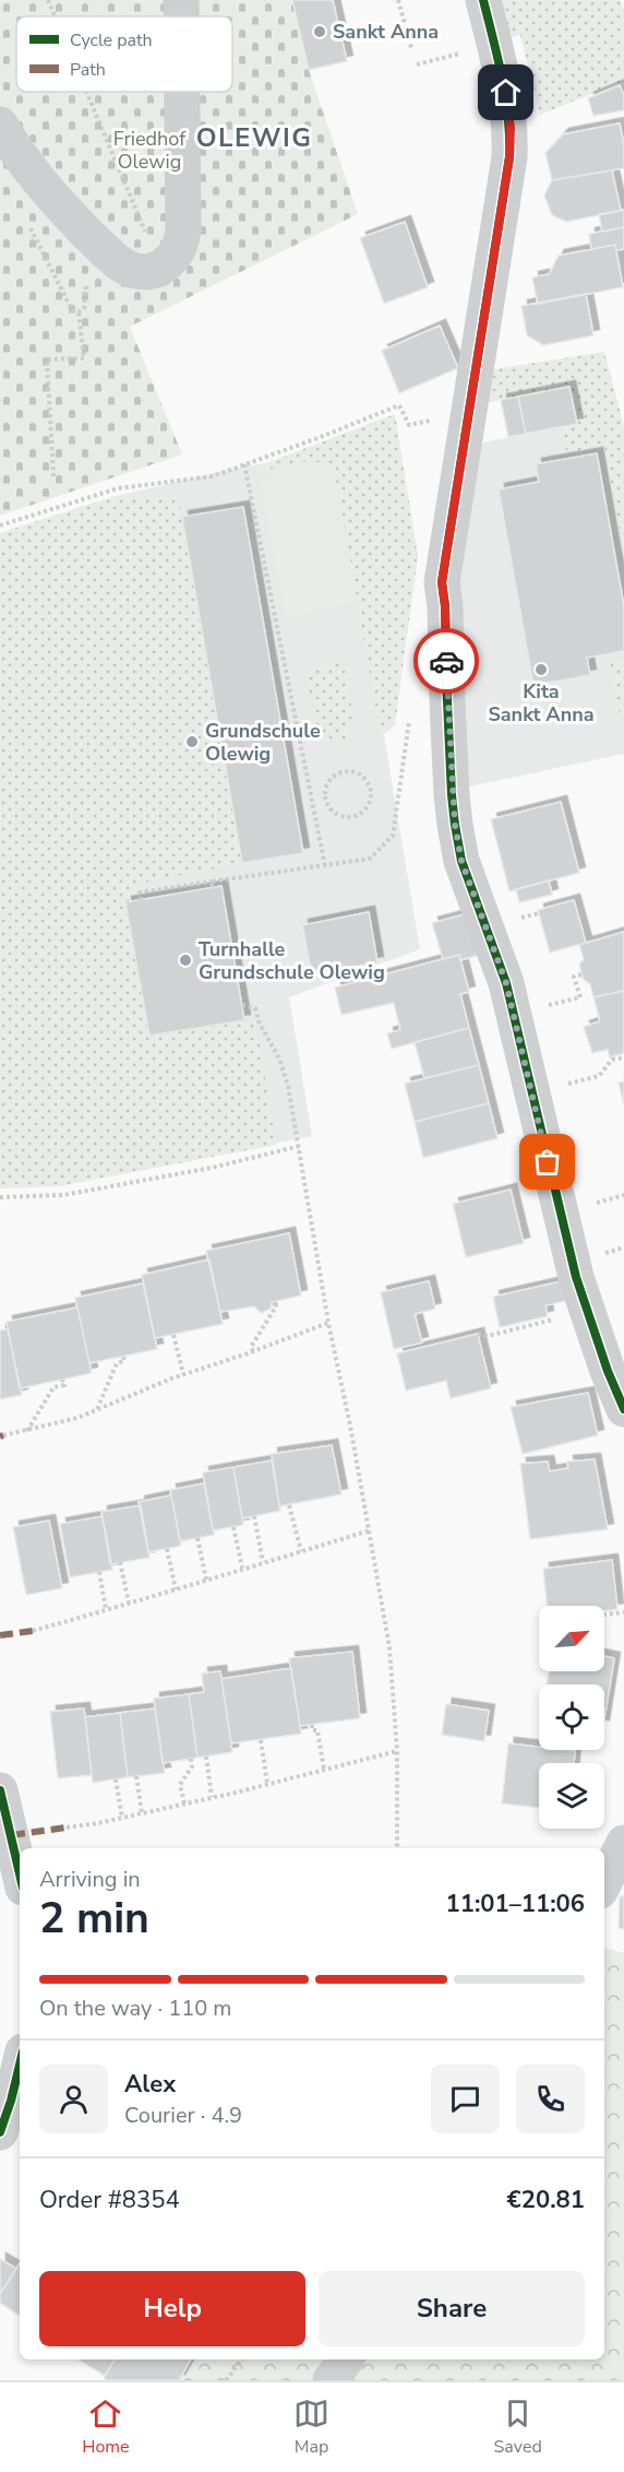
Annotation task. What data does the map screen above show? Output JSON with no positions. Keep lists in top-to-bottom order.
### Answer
{
  "districts": ["OLEWIG"],
  "parks": ["Friedhof Olewig"],
  "places": [
    "Sankt Anna",
    "Kita Sankt Anna",
    "Grundschule Olewig",
    "Turnhalle Grundschule Olewig"
  ],
  "legend": ["Cycle path", "Path"],
  "north": "top right",
  "page": {
    "heading": ["2 min", "Arriving in", "11:01–11:06"],
    "panel": [
      "Alex",
      "Courier · 4.9",
      "Order #8354",
      "€20.81"
    ],
    "bar": "On the way · 110 m",
    "buttons": ["Help", "Share"],
    "tabs": ["Home", "Map", "Saved"]
  }
}
